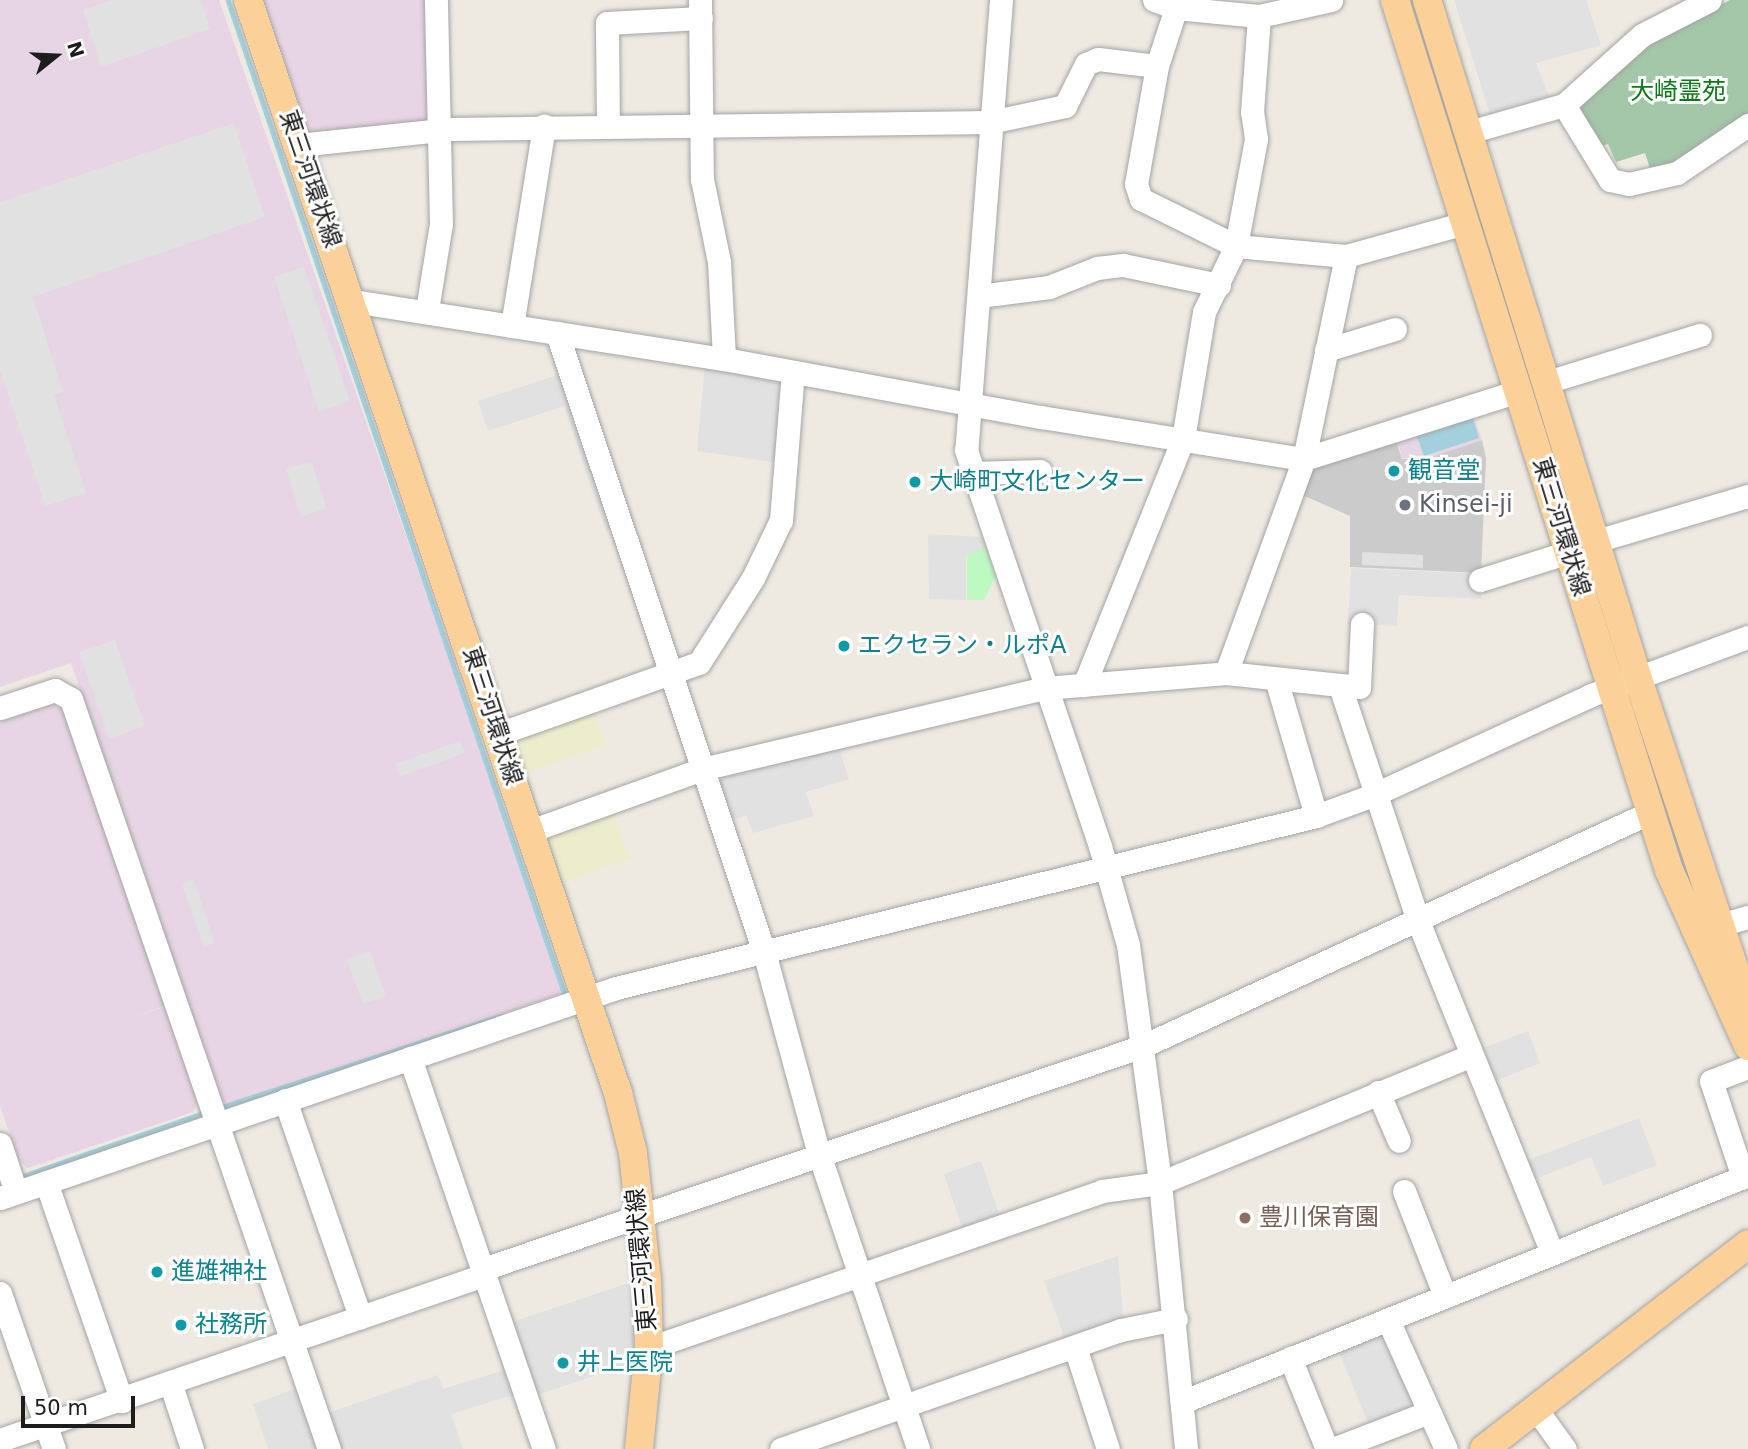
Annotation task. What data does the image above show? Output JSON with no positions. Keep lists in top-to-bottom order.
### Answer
{
  "streets": {
    "main road": ["東三河環状線"]
  },
  "parks": ["大崎霊苑"],
  "places": [
    "観音堂",
    "大崎町文化センター",
    "Kinsei-ji",
    "エクセラン・ルポA",
    "豊川保育園",
    "進雄神社",
    "社務所",
    "井上医院"
  ],
  "scale_bar": "50 m",
  "north": "right"
}
